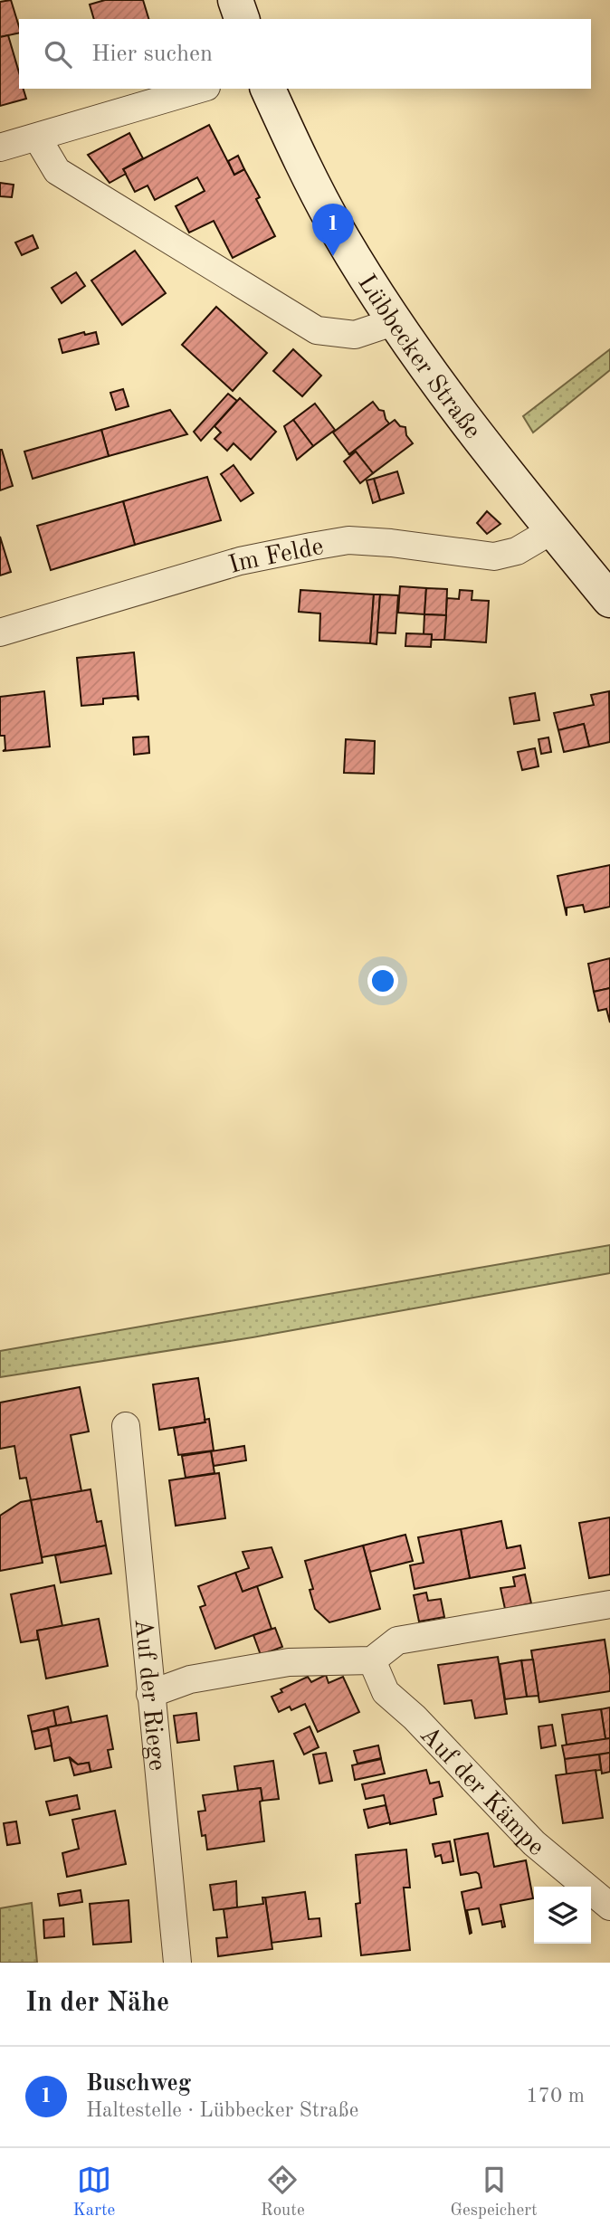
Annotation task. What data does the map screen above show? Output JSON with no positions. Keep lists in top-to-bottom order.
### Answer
{
  "streets": {
    "main road": ["Lübbecker Straße"],
    "street": ["Im Felde", "Auf der Riege", "Auf der Kämpe"]
  },
  "crossings": [
    ["Lübbecker Straße", "Im Felde"]
  ],
  "page": {
    "search": "Hier suchen",
    "pins": "1",
    "heading": "In der Nähe",
    "list": [
      {
        "mark": "1",
        "name": "Buschweg",
        "note": "Haltestelle · Lübbecker Straße",
        "value": "170 m"
      }
    ],
    "nav": ["Karte", "Route", "Gespeichert"]
  }
}
